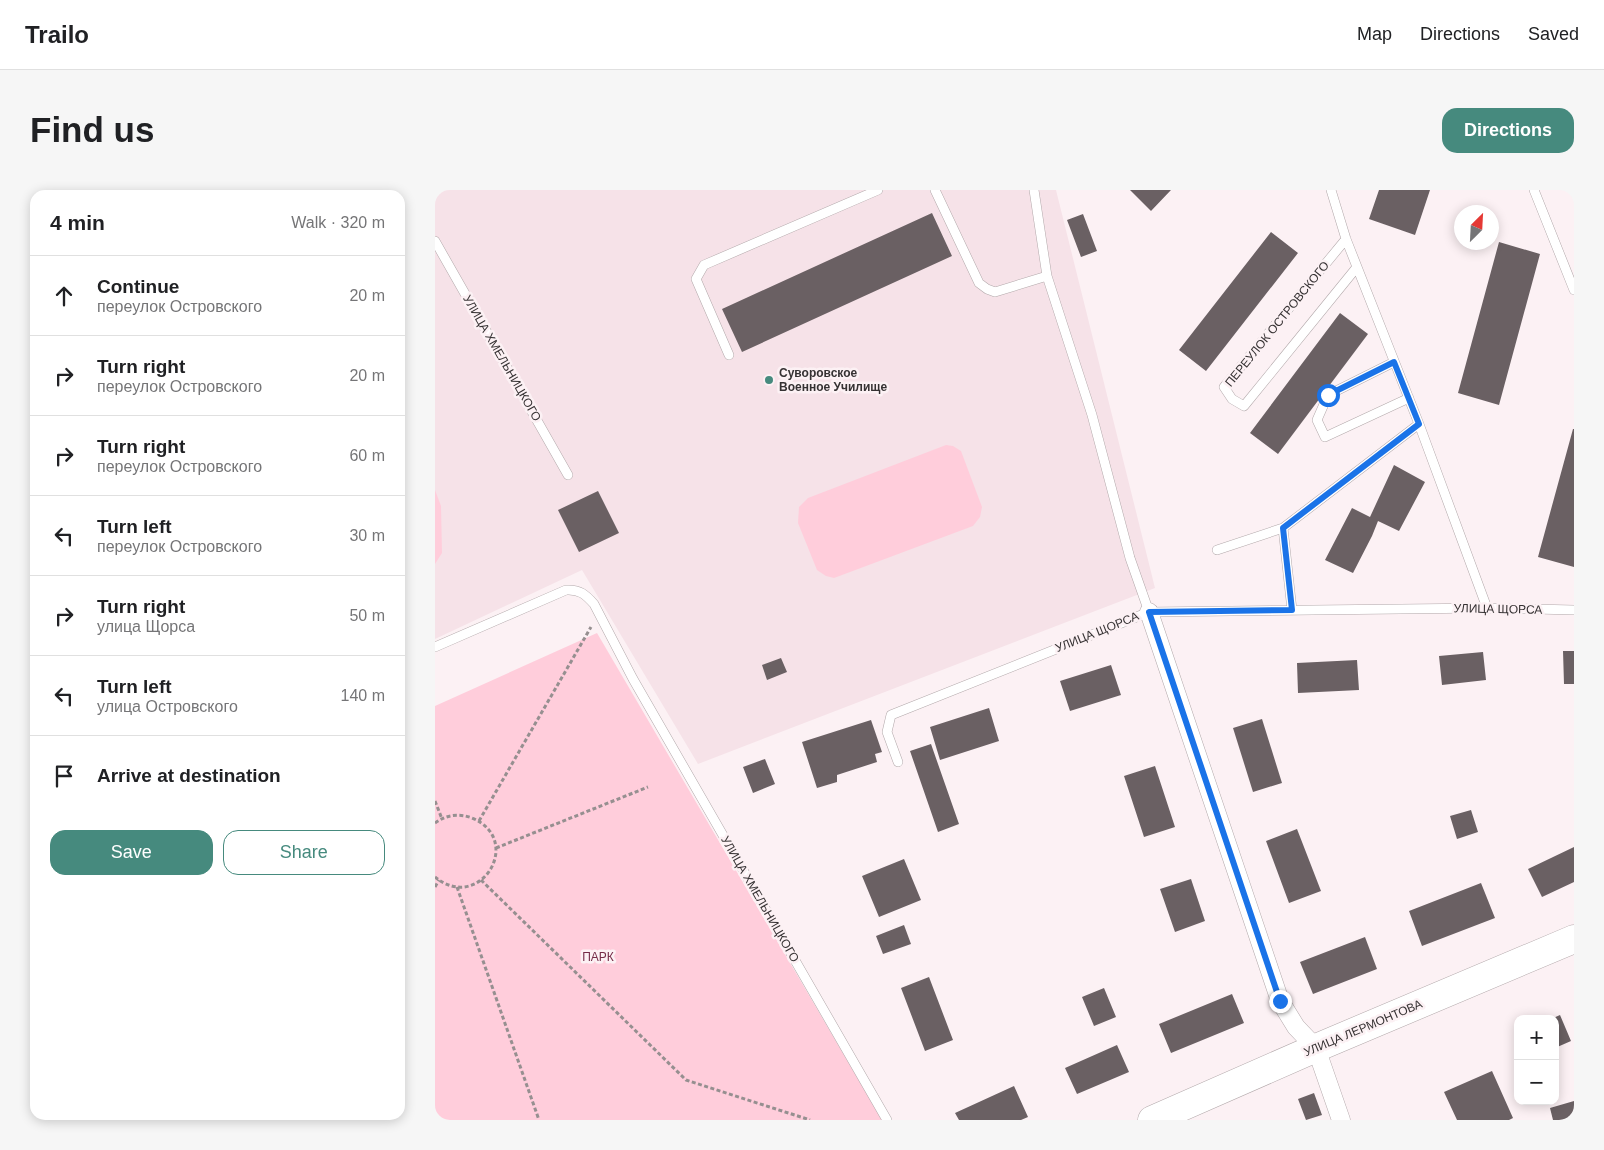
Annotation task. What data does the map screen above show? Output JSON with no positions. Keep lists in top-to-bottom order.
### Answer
{
  "streets": {
    "main road": ["УЛИЦА ЛЕРМОНТОВА"],
    "lane": ["ПЕРЕУЛОК ОСТРОВСКОГО", "УЛИЦА ХМЕЛЬНИЦКОГО", "УЛИЦА ЩОРСА"]
  },
  "parks": ["ПАРК"],
  "places": ["Суворовское Военное Училище"],
  "north": "top right",
  "page": {
    "header": "Trailo",
    "nav": ["Map", "Directions", "Saved"],
    "buttons": [
      "Directions",
      ["Save", "Share"]
    ],
    "title": "Find us",
    "heading": ["4 min", "Walk · 320 m"],
    "list": [
      ["Continue", "переулок Островского", "20 m"],
      ["Turn right", "переулок Островского", "20 m"],
      ["Turn right", "переулок Островского", "60 m"],
      ["Turn left", "переулок Островского", "30 m"],
      ["Turn right", "улица Щорса", "50 m"],
      ["Turn left", "улица Островского", "140 m"],
      "Arrive at destination"
    ],
    "map_buttons": ["+", "−"]
  }
}
